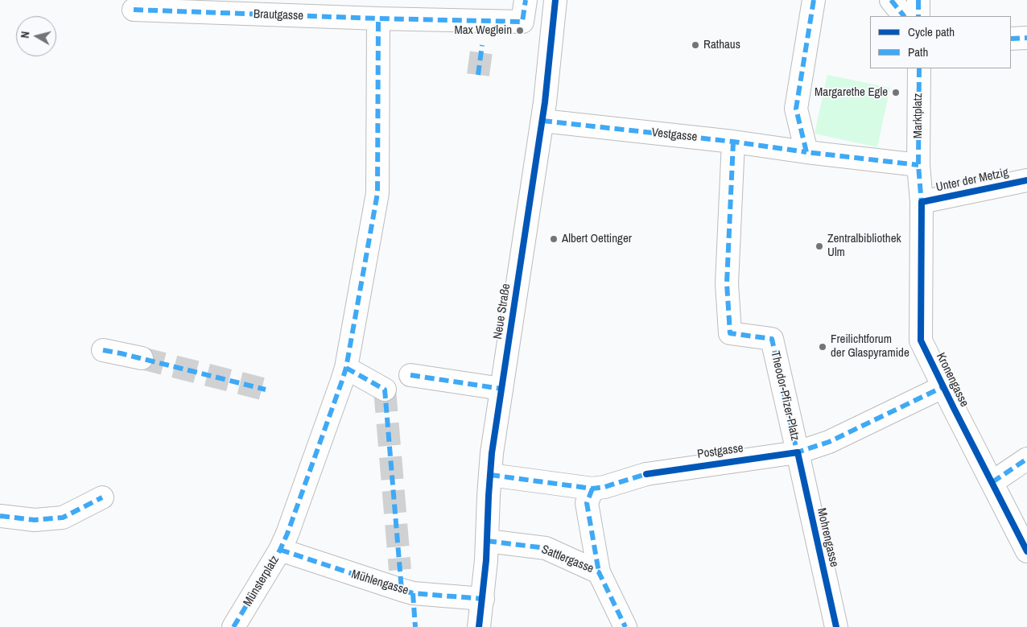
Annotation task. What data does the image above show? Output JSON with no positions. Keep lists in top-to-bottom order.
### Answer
{
  "streets": {
    "street": [
      "Brautgasse",
      "Marktplatz",
      "Vestgasse",
      "Unter der Metzig",
      "Neue Straße",
      "Kronengasse",
      "Theodor-Pfizer-Platz",
      "Postgasse",
      "Mohrengasse",
      "Sattlergasse",
      "Münsterplatz",
      "Mühlengasse"
    ]
  },
  "crossings": [
    ["Marktplatz", "Vestgasse"],
    ["Marktplatz", "Kronengasse"],
    ["Vestgasse", "Neue Straße"],
    ["Vestgasse", "Kronengasse"],
    ["Vestgasse", "Theodor-Pfizer-Platz"],
    ["Unter der Metzig", "Kronengasse"],
    ["Neue Straße", "Sattlergasse"],
    ["Neue Straße", "Mühlengasse"],
    ["Kronengasse", "Postgasse"],
    ["Theodor-Pfizer-Platz", "Postgasse"],
    ["Theodor-Pfizer-Platz", "Mohrengasse"],
    ["Postgasse", "Mohrengasse"],
    ["Postgasse", "Sattlergasse"],
    ["Münsterplatz", "Mühlengasse"]
  ],
  "places": [
    "Max Weglein",
    "Rathaus",
    "Margarethe Egle",
    "Albert Oettinger",
    "Zentralbibliothek Ulm",
    "Freilichtforum der Glaspyramide"
  ],
  "legend": ["Cycle path", "Path"],
  "north": "left"
}
